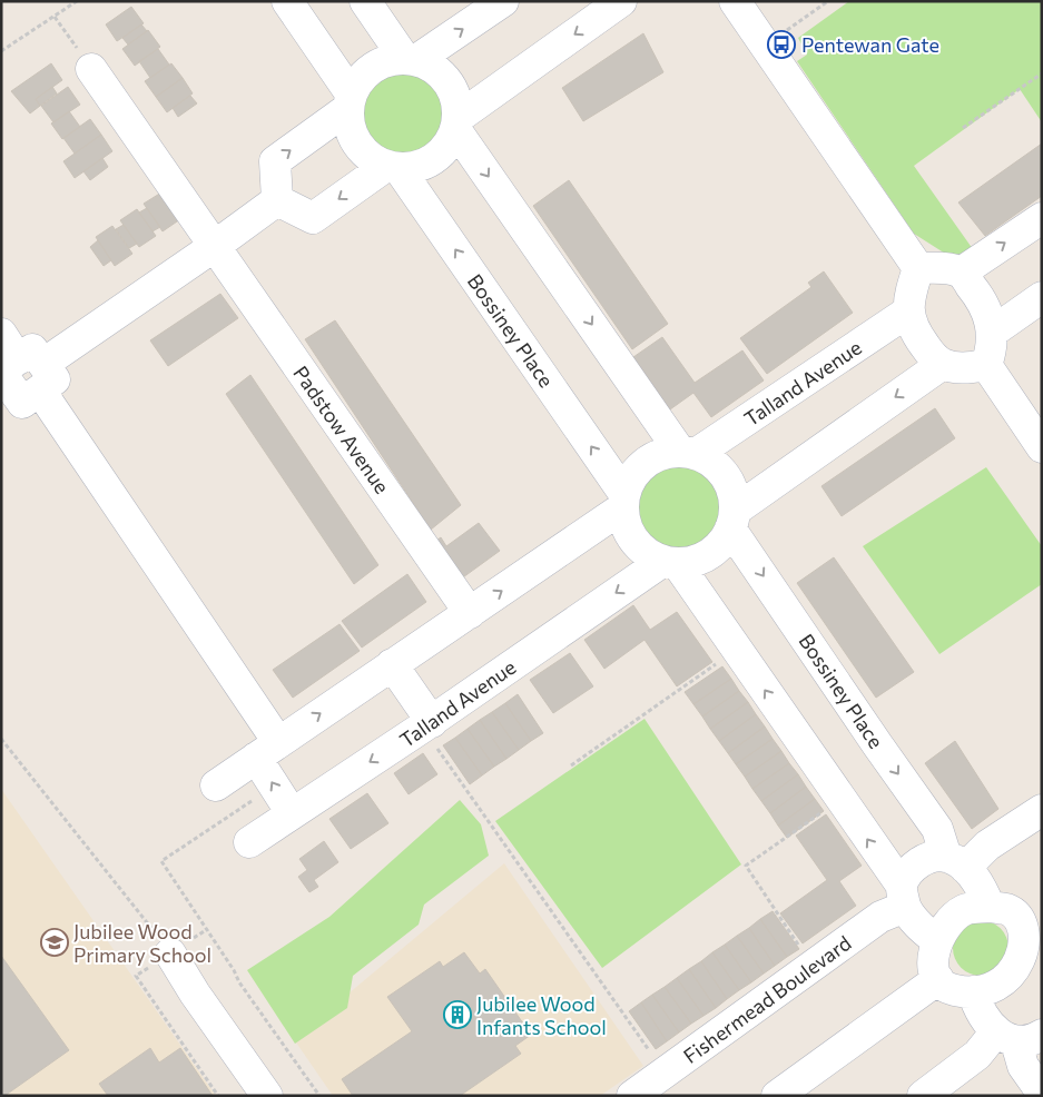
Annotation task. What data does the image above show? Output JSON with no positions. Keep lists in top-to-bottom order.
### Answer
{
  "streets": {
    "street": [
      "Bossiney Place",
      "Talland Avenue",
      "Padstow Avenue",
      "Fishermead Boulevard"
    ]
  },
  "crossings": [
    ["Bossiney Place", "Talland Avenue"]
  ],
  "places": {
    "bus stop": ["Pentewan Gate"],
    "school or university": ["Jubilee Wood Primary School"],
    "building": ["Jubilee Wood Infants School"]
  }
}
